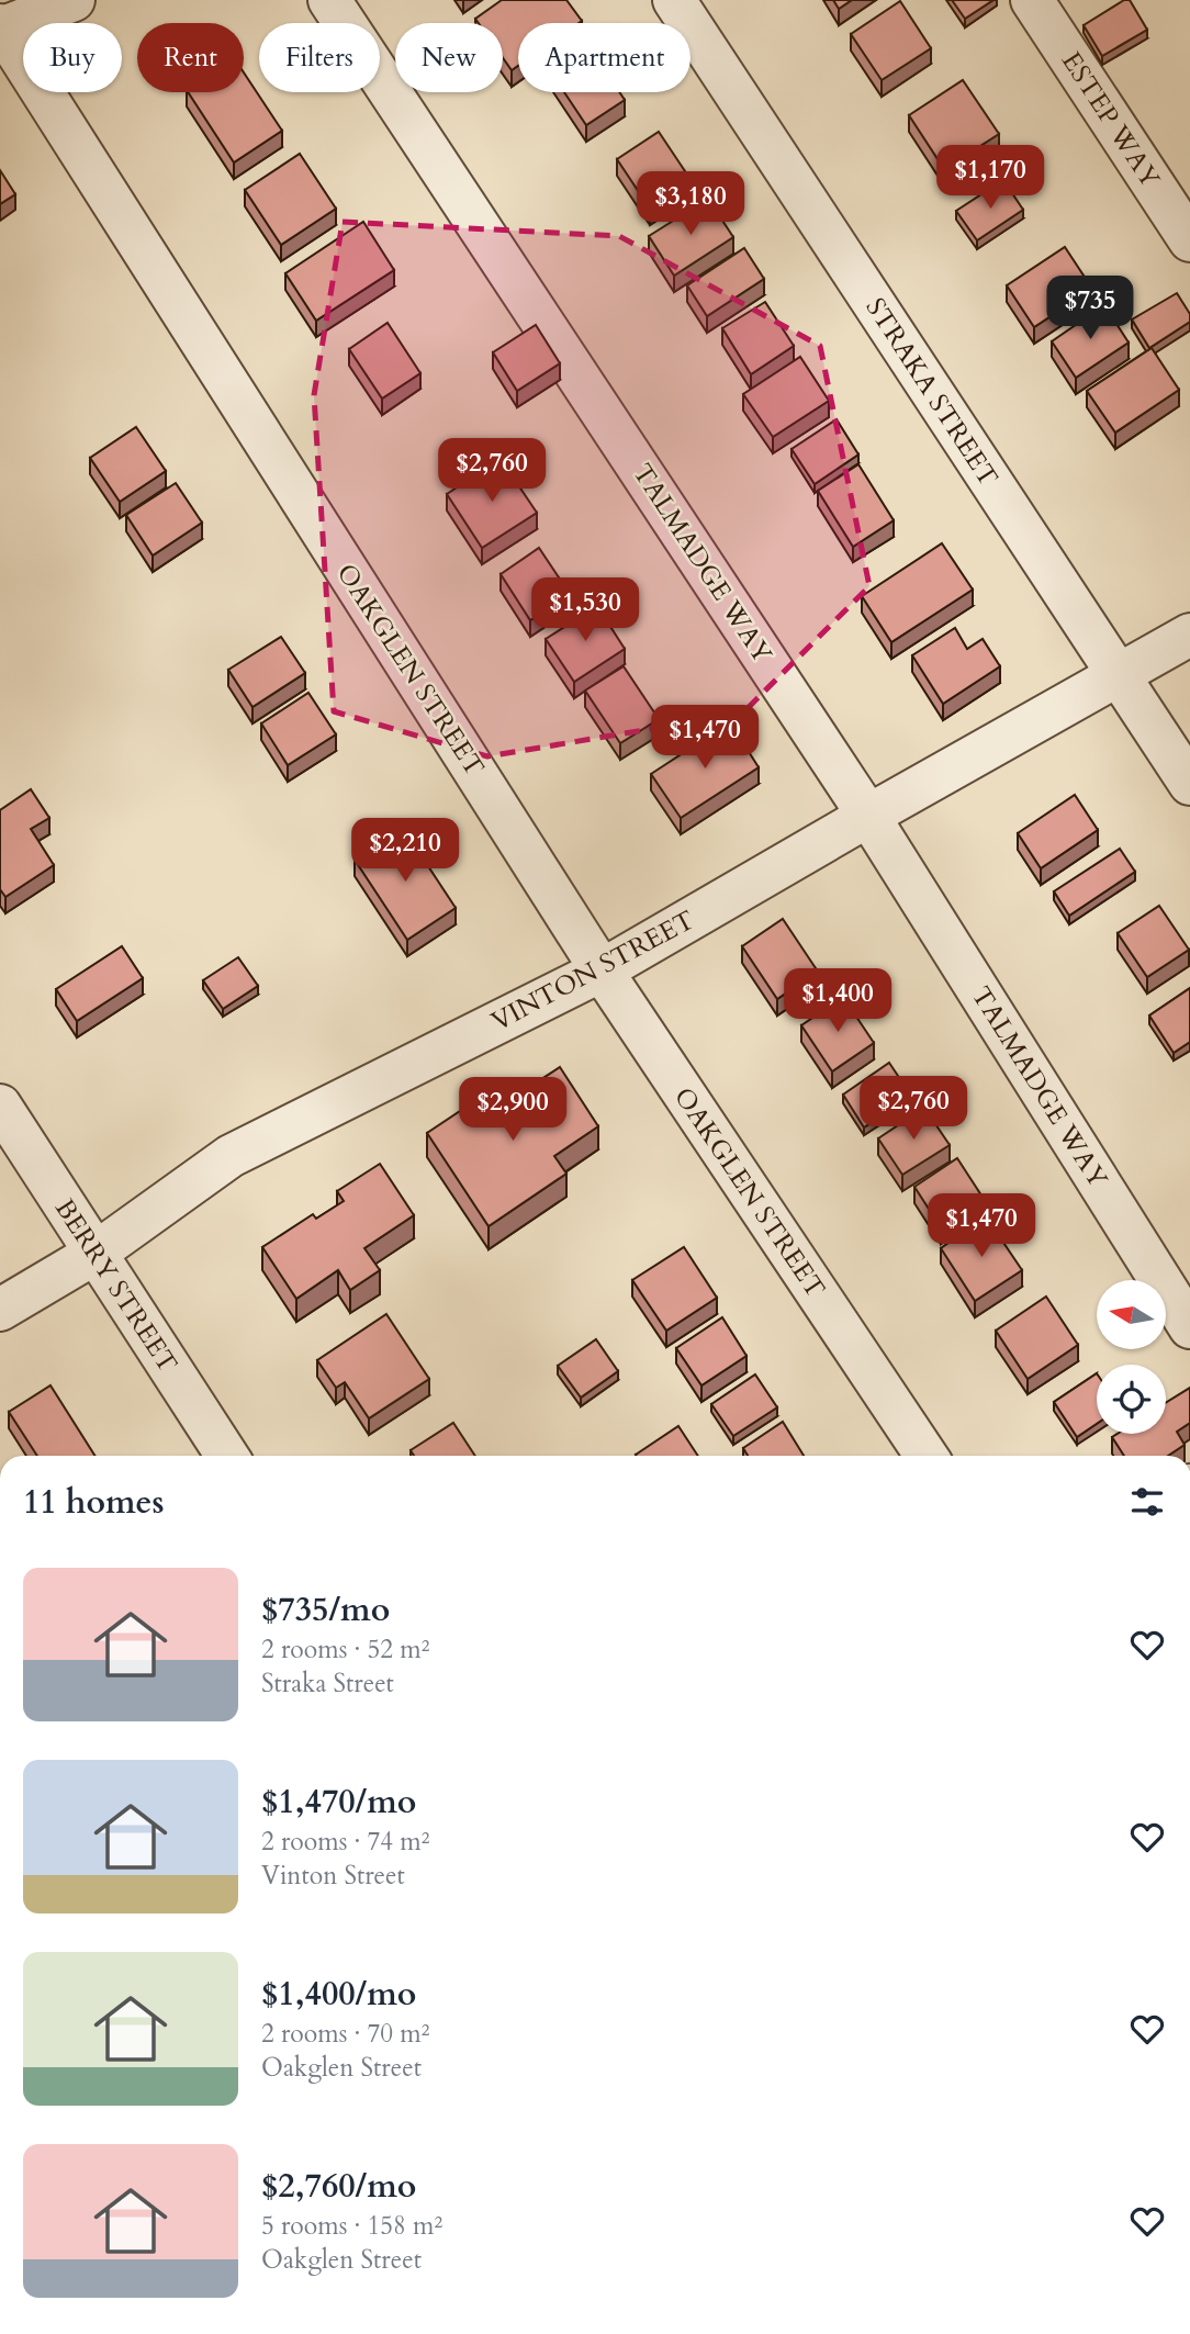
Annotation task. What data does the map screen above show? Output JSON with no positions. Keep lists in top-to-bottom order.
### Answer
{
  "streets": {
    "street": [
      "ESTEP WAY",
      "STRAKA STREET",
      "TALMADGE WAY",
      "OAKGLEN STREET",
      "VINTON STREET",
      "BERRY STREET"
    ]
  },
  "crossings": [
    ["STRAKA STREET", "VINTON STREET"],
    ["TALMADGE WAY", "VINTON STREET"],
    ["OAKGLEN STREET", "VINTON STREET"],
    ["VINTON STREET", "BERRY STREET"]
  ],
  "north": "left",
  "page": {
    "chip": [
      "Buy",
      "Rent",
      "Filters",
      "New",
      "Apartment"
    ],
    "price": [
      "$1,170",
      "$3,180",
      "$735",
      "$2,760",
      "$1,530",
      "$1,470",
      "$2,210",
      "$1,400",
      "$2,760",
      "$2,900",
      "$1,470"
    ],
    "heading": "11 homes",
    "list": [
      {
        "name": "$735/mo",
        "note": "2 rooms · 52 m² · Straka Street"
      },
      {
        "name": "$1,470/mo",
        "note": "2 rooms · 74 m² · Vinton Street"
      },
      {
        "name": "$1,400/mo",
        "note": "2 rooms · 70 m² · Oakglen Street"
      },
      {
        "name": "$2,760/mo",
        "note": "5 rooms · 158 m² · Oakglen Street"
      }
    ]
  }
}
